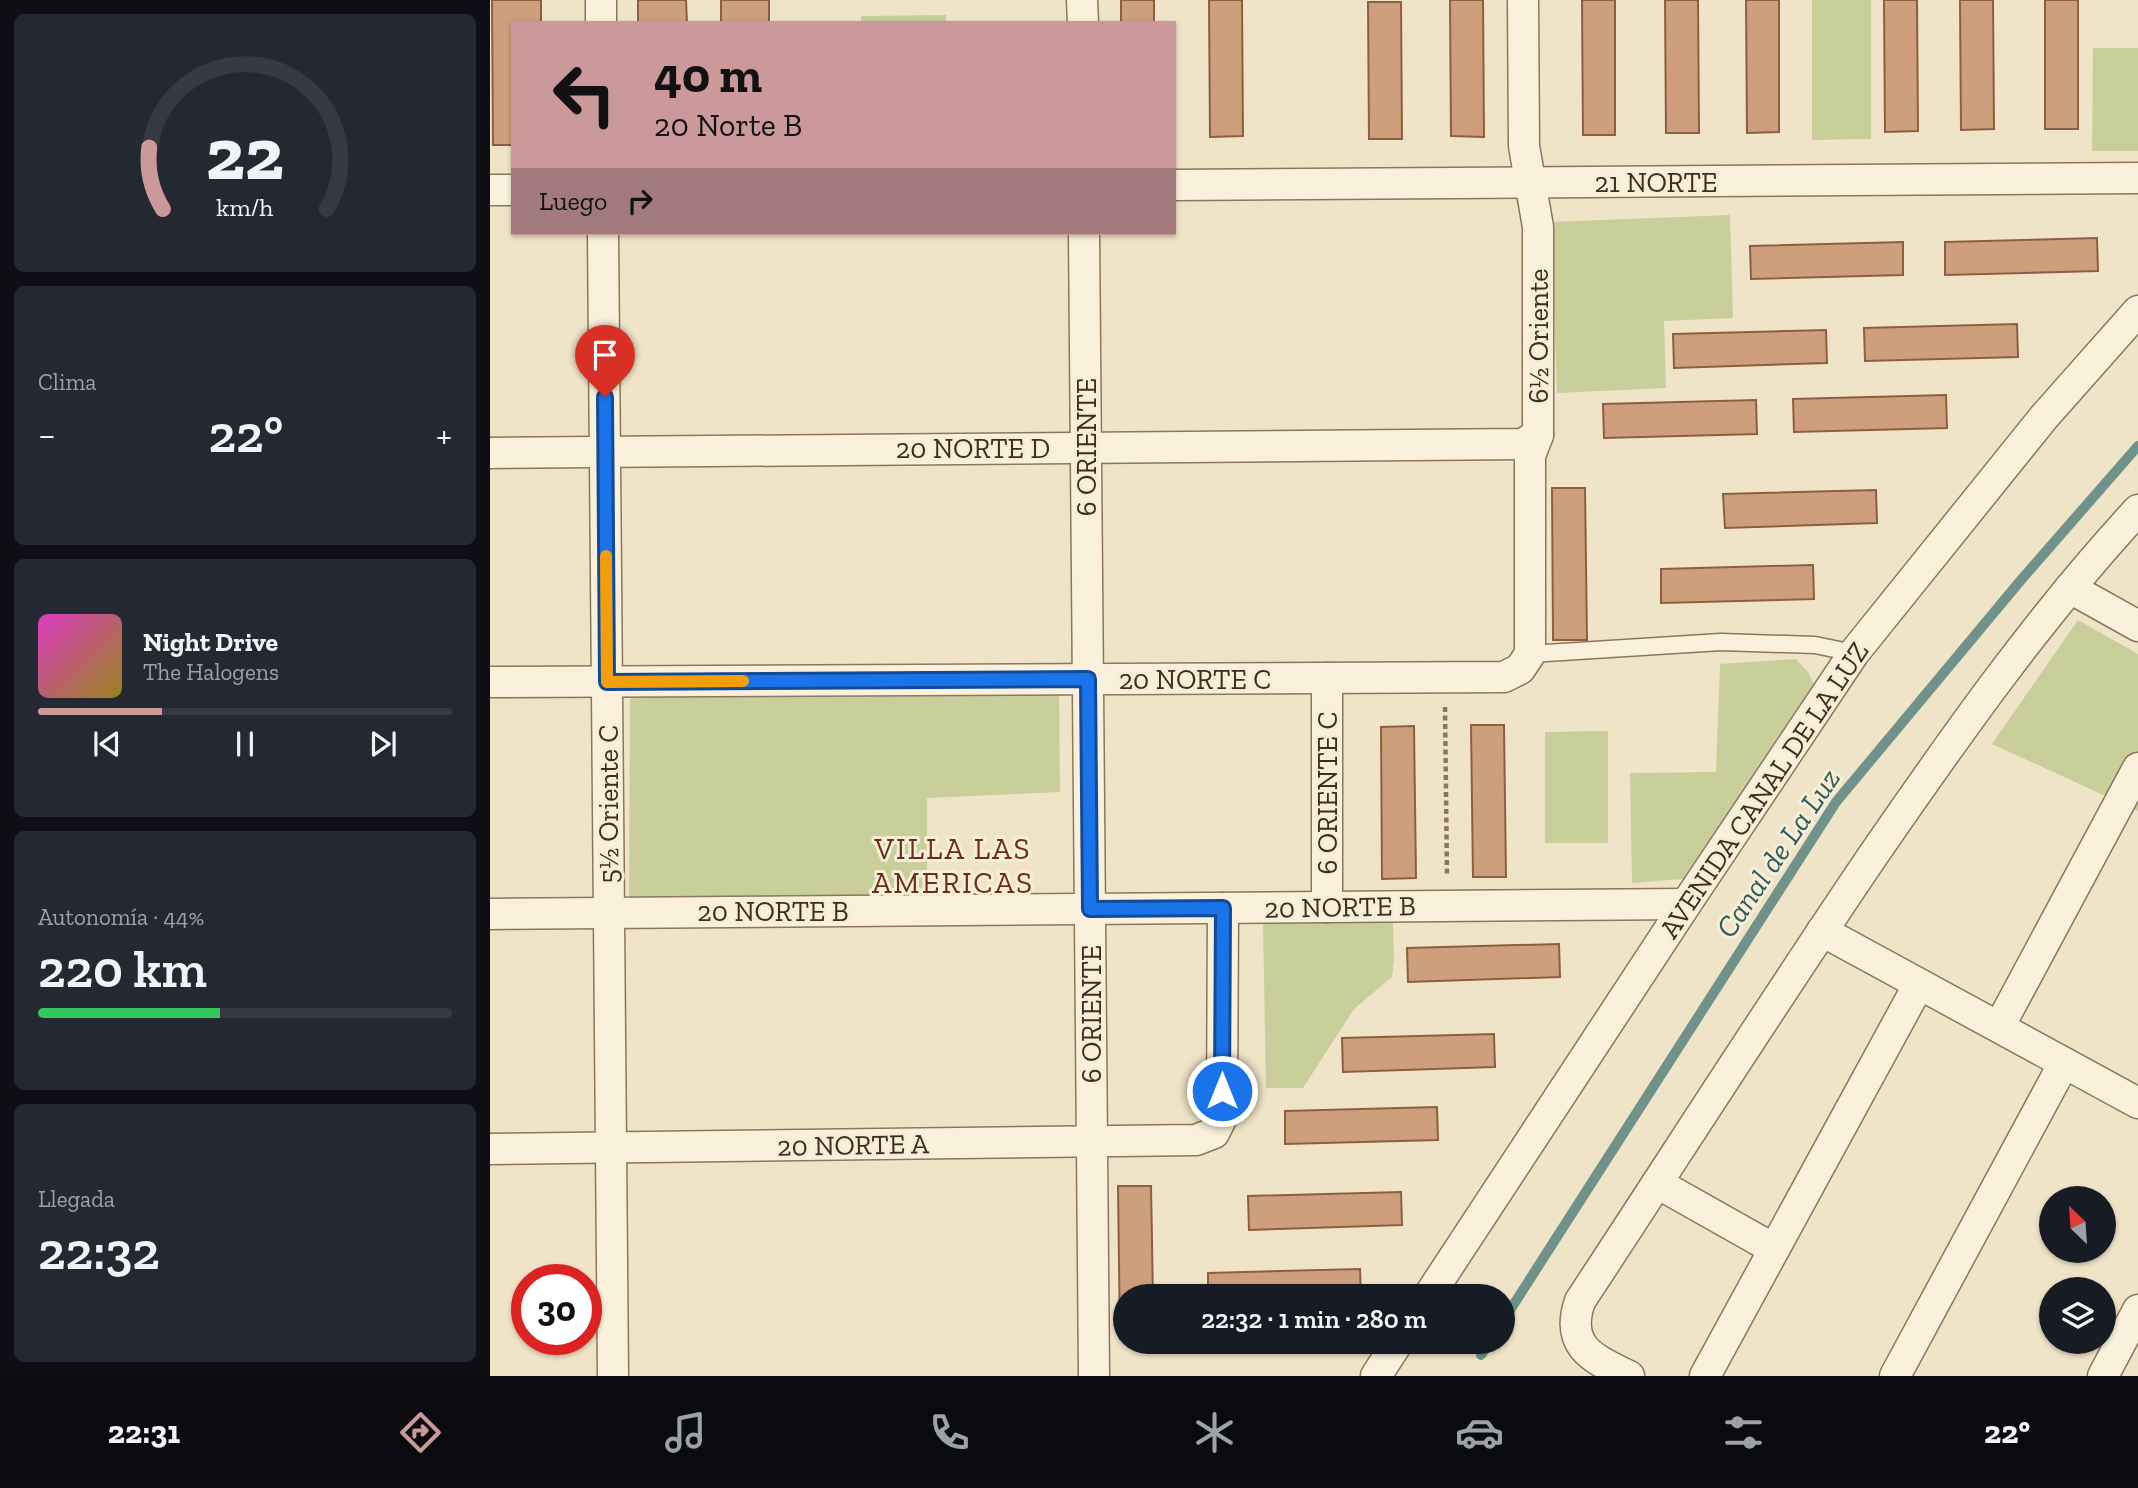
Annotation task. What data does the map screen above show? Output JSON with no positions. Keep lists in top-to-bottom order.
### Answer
{
  "streets": {
    "street": [
      "21 NORTE",
      "6½ Oriente",
      "6 ORIENTE",
      "20 NORTE D",
      "20 NORTE C",
      "AVENIDA CANAL DE LA LUZ",
      "6 ORIENTE C",
      "5½ Oriente C",
      "20 NORTE B",
      "20 NORTE A"
    ]
  },
  "crossings": [
    ["21 NORTE", "6½ Oriente"],
    ["6½ Oriente", "20 NORTE D"],
    ["6½ Oriente", "20 NORTE C"],
    ["6 ORIENTE", "20 NORTE D"],
    ["6 ORIENTE", "20 NORTE C"],
    ["6 ORIENTE", "20 NORTE B"],
    ["6 ORIENTE", "20 NORTE A"],
    ["20 NORTE D", "5½ Oriente C"],
    ["20 NORTE C", "6 ORIENTE C"],
    ["20 NORTE C", "5½ Oriente C"],
    ["AVENIDA CANAL DE LA LUZ", "20 NORTE B"],
    ["6 ORIENTE C", "20 NORTE B"],
    ["5½ Oriente C", "20 NORTE B"],
    ["5½ Oriente C", "20 NORTE A"],
    ["20 NORTE B", "20 NORTE A"]
  ],
  "districts": ["VILLA LAS AMERICAS"],
  "water": ["Canal de La Luz"],
  "north": "top left",
  "page": {
    "turn": ["40 m", "20 Norte B"],
    "then": "Luego",
    "tile": [
      "Clima",
      ["Autonomía · 44%", "220 km"],
      ["Llegada", "22:32"]
    ],
    "heat": ["−", "22°", "+"],
    "song": ["Night Drive", "The Halogens"],
    "limit": "30",
    "trip": "22:32 · 1 min · 280 m",
    "tabs": ["22:31", "22°"],
    "gauge": ["22", "km/h"]
  }
}
